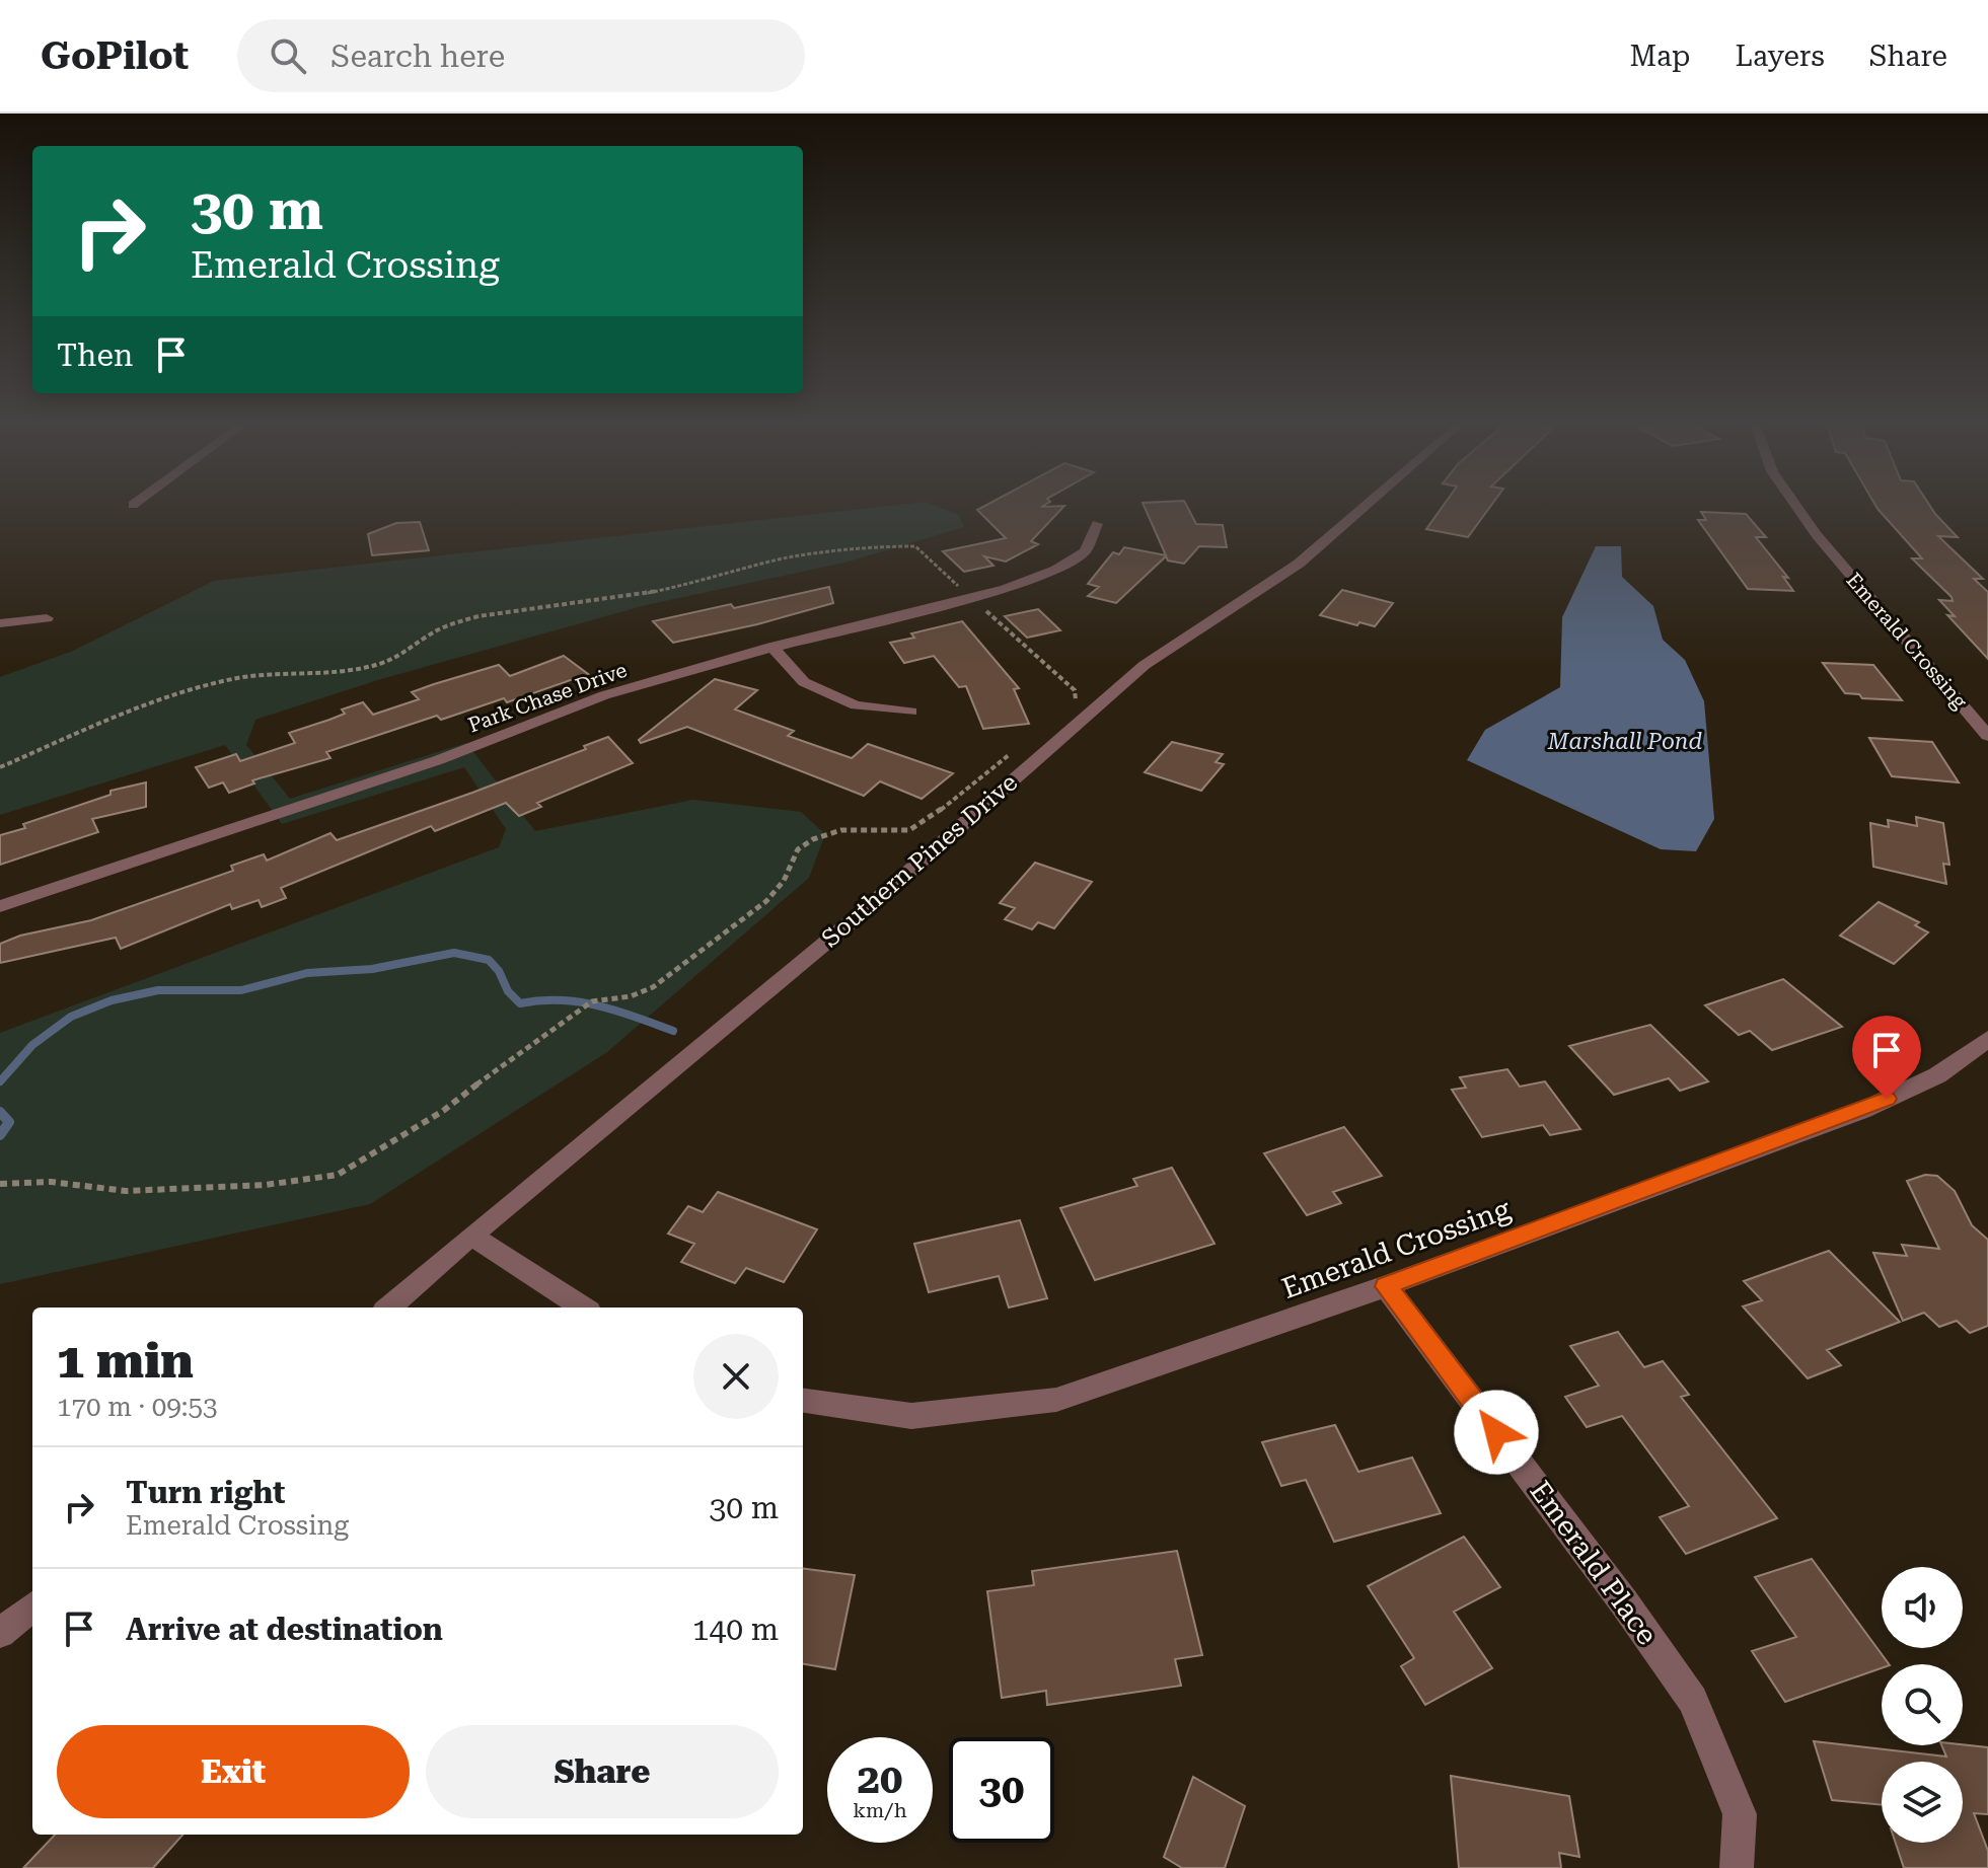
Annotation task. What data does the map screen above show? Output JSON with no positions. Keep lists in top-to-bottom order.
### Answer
{
  "streets": {
    "street": [
      "Emerald Crossing",
      "Park Chase Drive",
      "Southern Pines Drive",
      "Emerald Place"
    ]
  },
  "crossings": [
    ["Emerald Crossing", "Emerald Place"]
  ],
  "water": ["Marshall Pond"],
  "page": {
    "header": "GoPilot",
    "search": "Search here",
    "nav": ["Map", "Layers", "Share"],
    "turn": ["30 m", "Emerald Crossing"],
    "then": "Then",
    "heading": ["1 min", "170 m · 09:53"],
    "list": [
      {
        "name": "Turn right",
        "note": "Emerald Crossing",
        "value": "30 m"
      },
      {
        "name": "Arrive at destination",
        "value": "140 m"
      }
    ],
    "buttons": ["Exit", "Share"],
    "speed": "20 km/h",
    "limit": "30"
  }
}
